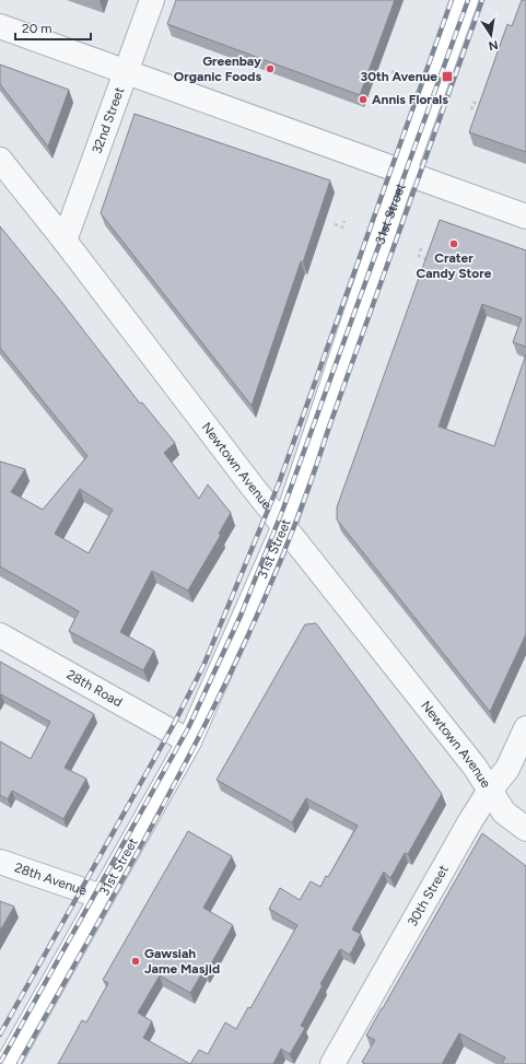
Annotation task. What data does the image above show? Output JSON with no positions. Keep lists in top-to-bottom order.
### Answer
{
  "streets": {
    "main road": ["31st Street"],
    "street": [
      "32nd Street",
      "Newtown Avenue",
      "28th Road",
      "28th Avenue",
      "30th Street"
    ]
  },
  "crossings": [
    ["32nd Street", "Newtown Avenue"],
    ["31st Street", "Newtown Avenue"],
    ["31st Street", "28th Road"],
    ["31st Street", "28th Avenue"],
    ["Newtown Avenue", "30th Street"]
  ],
  "places": {
    "other": [
      "Greenbay Organic Foods",
      "Annis Florals",
      "Crater Candy Store",
      "Gawsiah Jame Masjid"
    ],
    "transit": ["30th Avenue"]
  },
  "scale_bar": "20 m",
  "north": "bottom"
}
